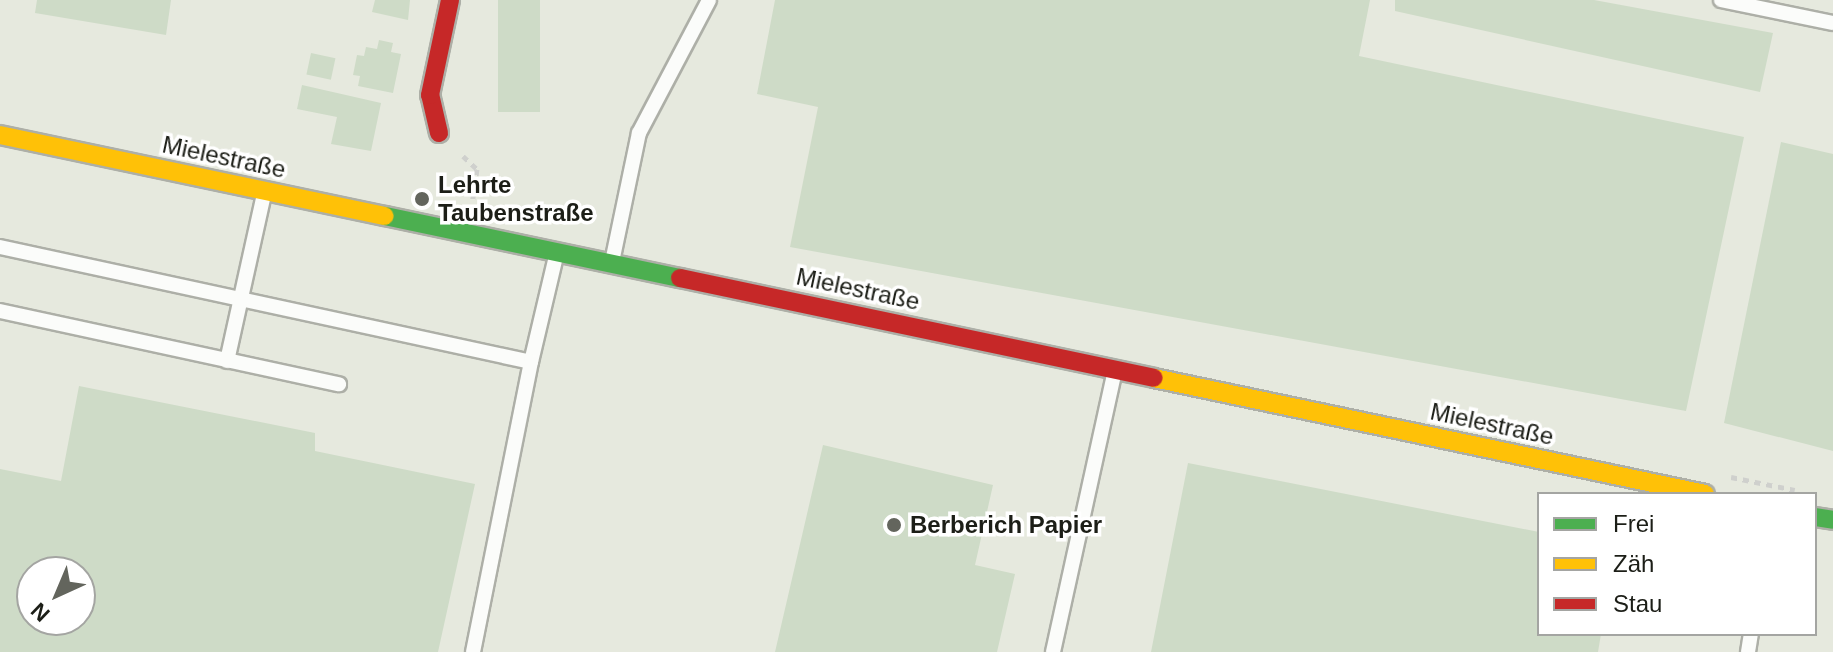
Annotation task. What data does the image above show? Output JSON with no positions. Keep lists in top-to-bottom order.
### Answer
{
  "streets": {
    "street": ["Mielestraße"]
  },
  "places": ["Lehrte Taubenstraße", "Berberich Papier"],
  "legend": ["Frei", "Zäh", "Stau"],
  "north": "bottom left"
}
